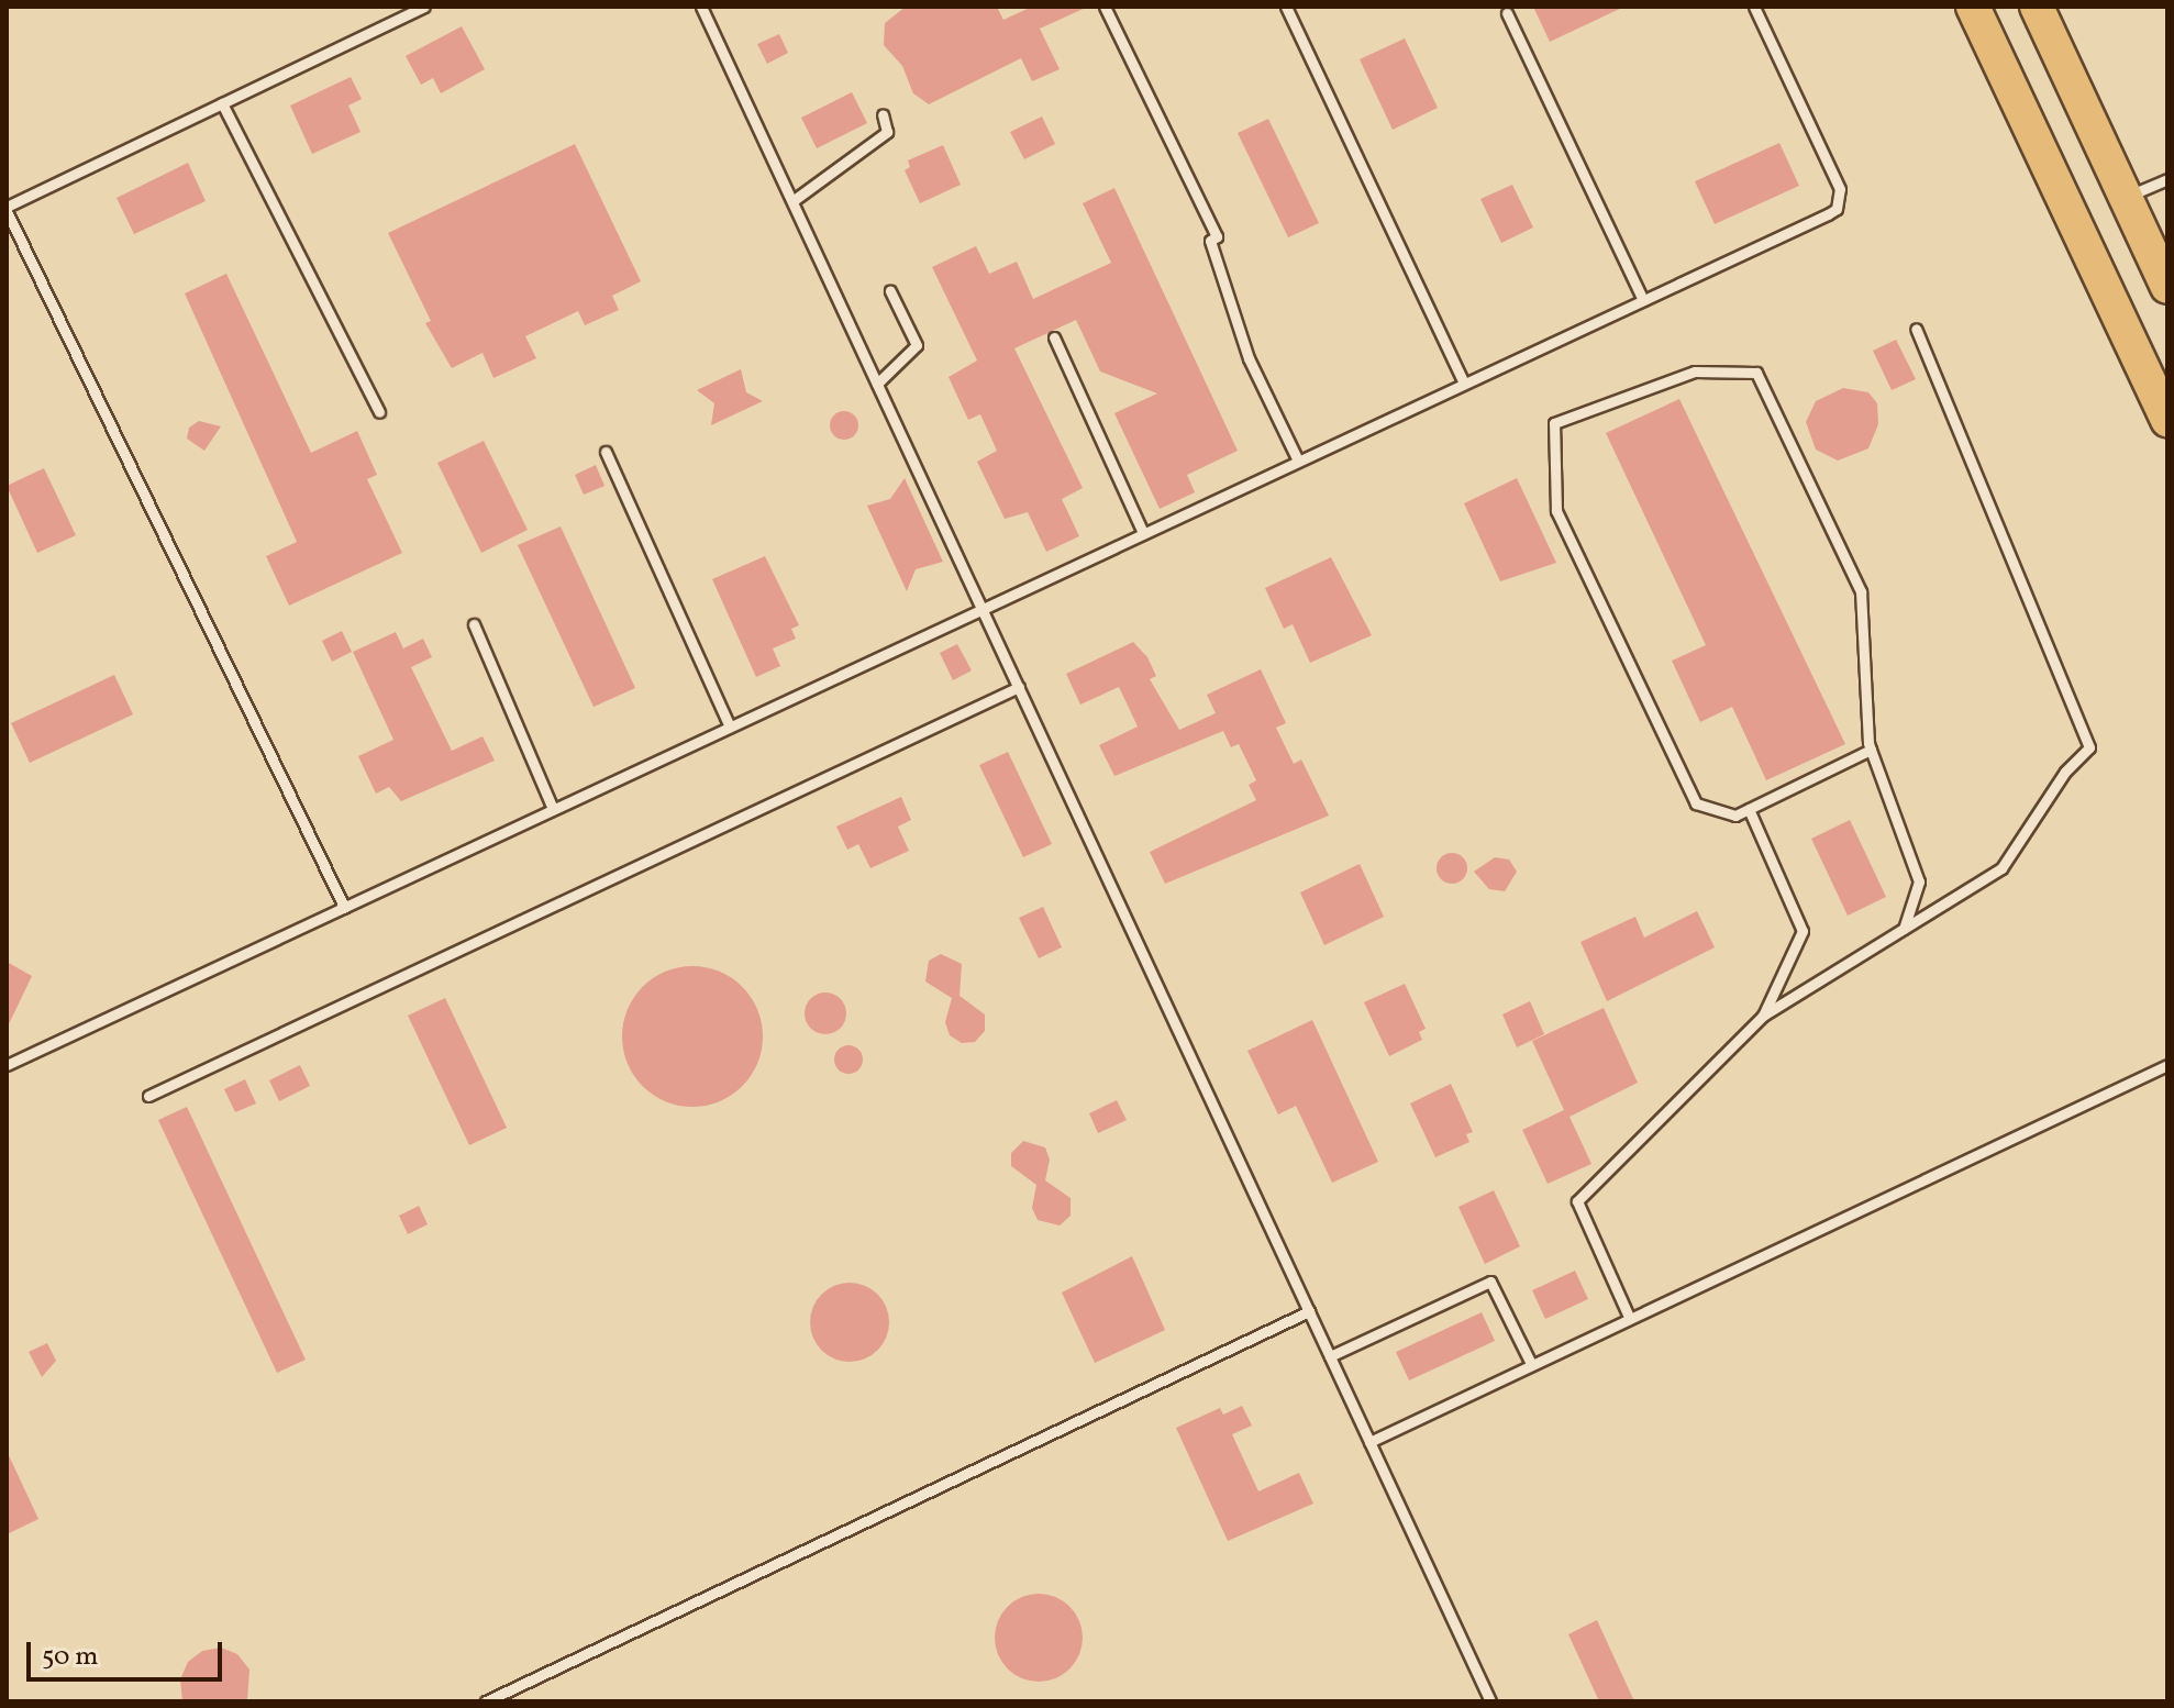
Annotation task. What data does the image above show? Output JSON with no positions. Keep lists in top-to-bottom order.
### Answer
{
  "scale_bar": "50 m"
}
